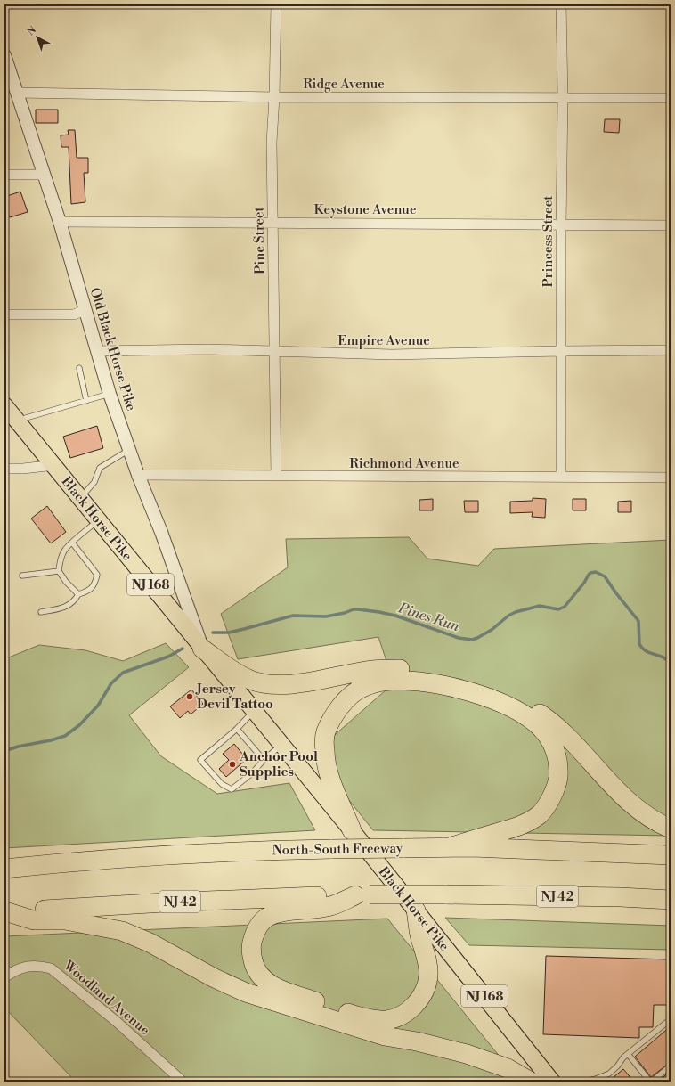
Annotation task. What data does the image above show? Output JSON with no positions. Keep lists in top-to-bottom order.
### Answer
{
  "streets": {
    "highway": ["North-South Freeway", "NJ 42"],
    "main road": ["Black Horse Pike", "NJ 168"],
    "street": [
      "Ridge Avenue",
      "Keystone Avenue",
      "Pine Street",
      "Princess Street",
      "Empire Avenue",
      "Old Black Horse Pike",
      "Richmond Avenue",
      "Woodland Avenue"
    ]
  },
  "crossings": [
    ["Ridge Avenue", "Pine Street"],
    ["Ridge Avenue", "Princess Street"],
    ["Ridge Avenue", "Old Black Horse Pike"],
    ["Keystone Avenue", "Pine Street"],
    ["Keystone Avenue", "Princess Street"],
    ["Keystone Avenue", "Old Black Horse Pike"],
    ["Pine Street", "Empire Avenue"],
    ["Pine Street", "Richmond Avenue"],
    ["Princess Street", "Empire Avenue"],
    ["Princess Street", "Richmond Avenue"],
    ["Empire Avenue", "Old Black Horse Pike"],
    ["Old Black Horse Pike", "Richmond Avenue"],
    ["Old Black Horse Pike", "Black Horse Pike"]
  ],
  "water": ["Pines Run"],
  "places": ["Jersey Devil Tattoo", "Anchor Pool Supplies"],
  "north": "top left"
}
